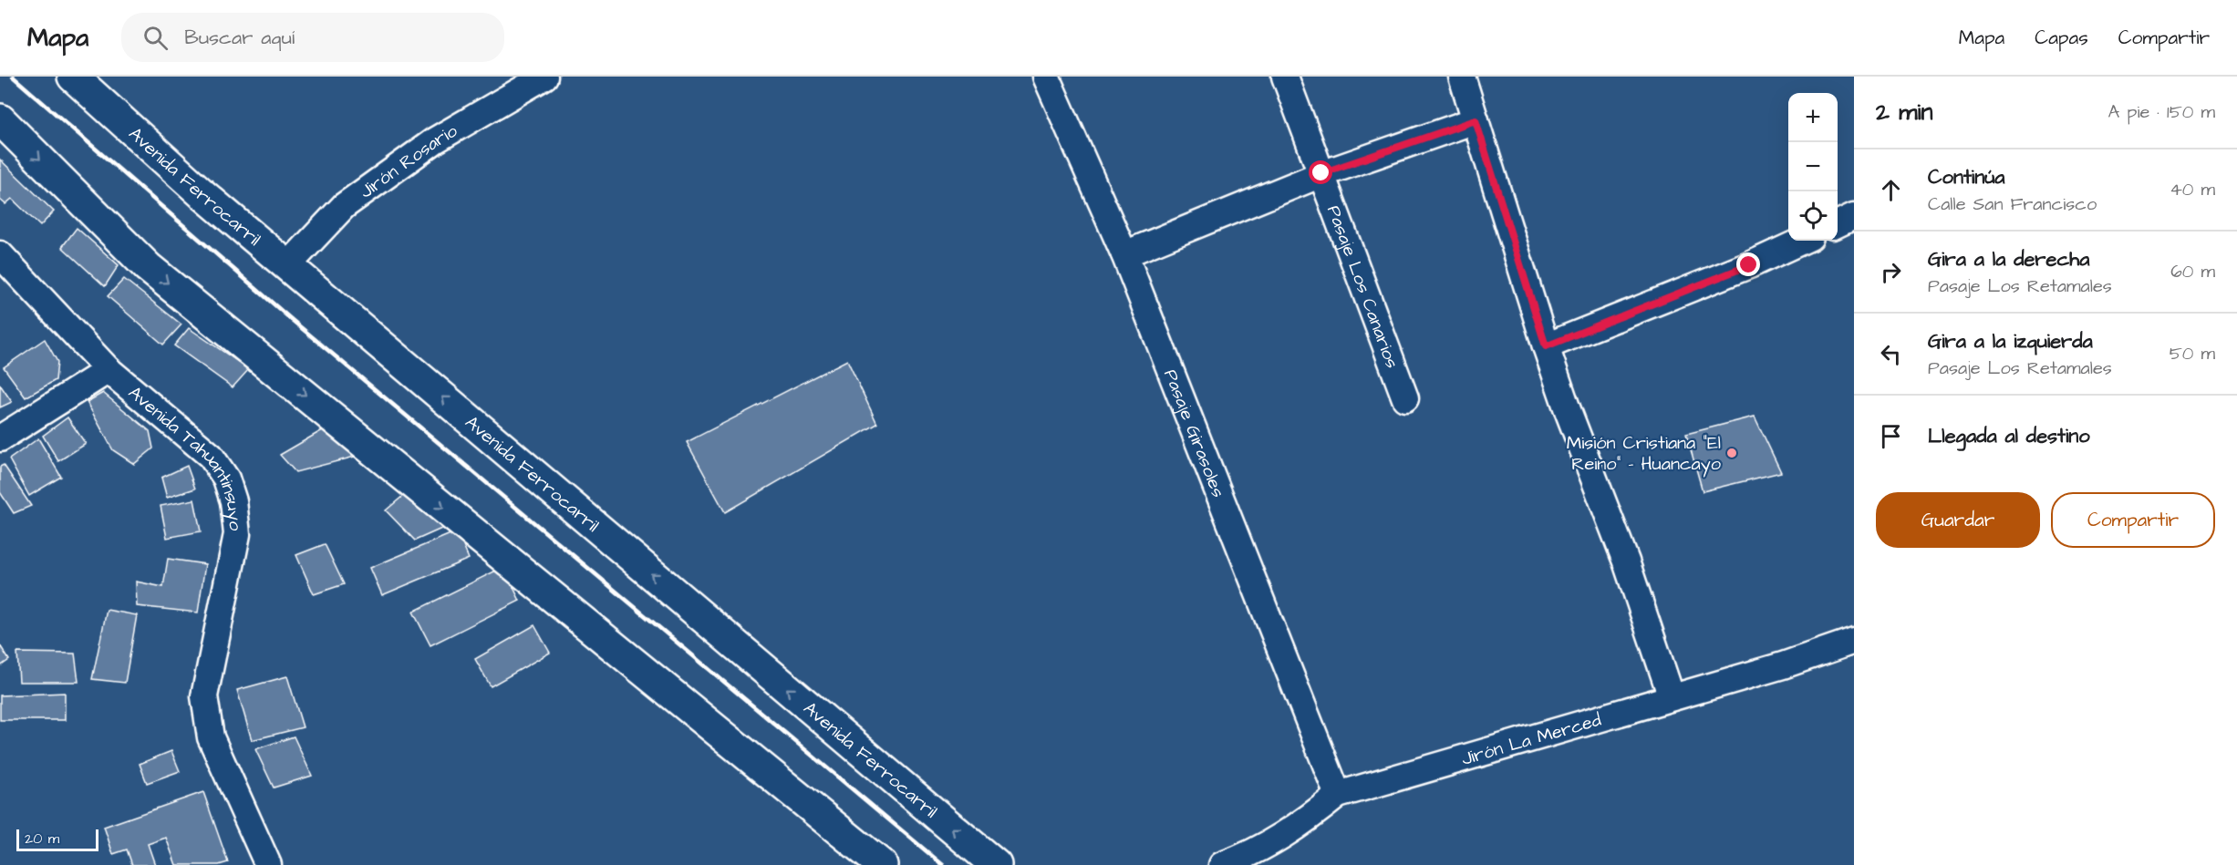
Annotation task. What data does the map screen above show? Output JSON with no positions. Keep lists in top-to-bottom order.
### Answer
{
  "streets": {
    "main road": ["Avenida Ferrocarril"],
    "street": [
      "Jirón Rosario",
      "Pasaje Los Canarios",
      "Pasaje Girasoles",
      "Avenida Tahuantinsuyo",
      "Jirón La Merced"
    ]
  },
  "crossings": [
    ["Jirón Rosario", "Avenida Ferrocarril"],
    ["Pasaje Girasoles", "Jirón La Merced"]
  ],
  "places": ["Misión Cristiana \"El Reino\" - Huancayo"],
  "scale_bar": "20 m",
  "page": {
    "header": "Mapa",
    "search": "Buscar aquí",
    "nav": ["Mapa", "Capas", "Compartir"],
    "heading": ["2 min", "A pie · 150 m"],
    "map_buttons": ["+", "−"],
    "list": [
      ["Continúa", "Calle San Francisco", "40 m"],
      ["Gira a la derecha", "Pasaje Los Retamales", "60 m"],
      ["Gira a la izquierda", "Pasaje Los Retamales", "50 m"],
      "Llegada al destino"
    ],
    "buttons": ["Guardar", "Compartir"],
    "scale": "20 m"
  }
}
